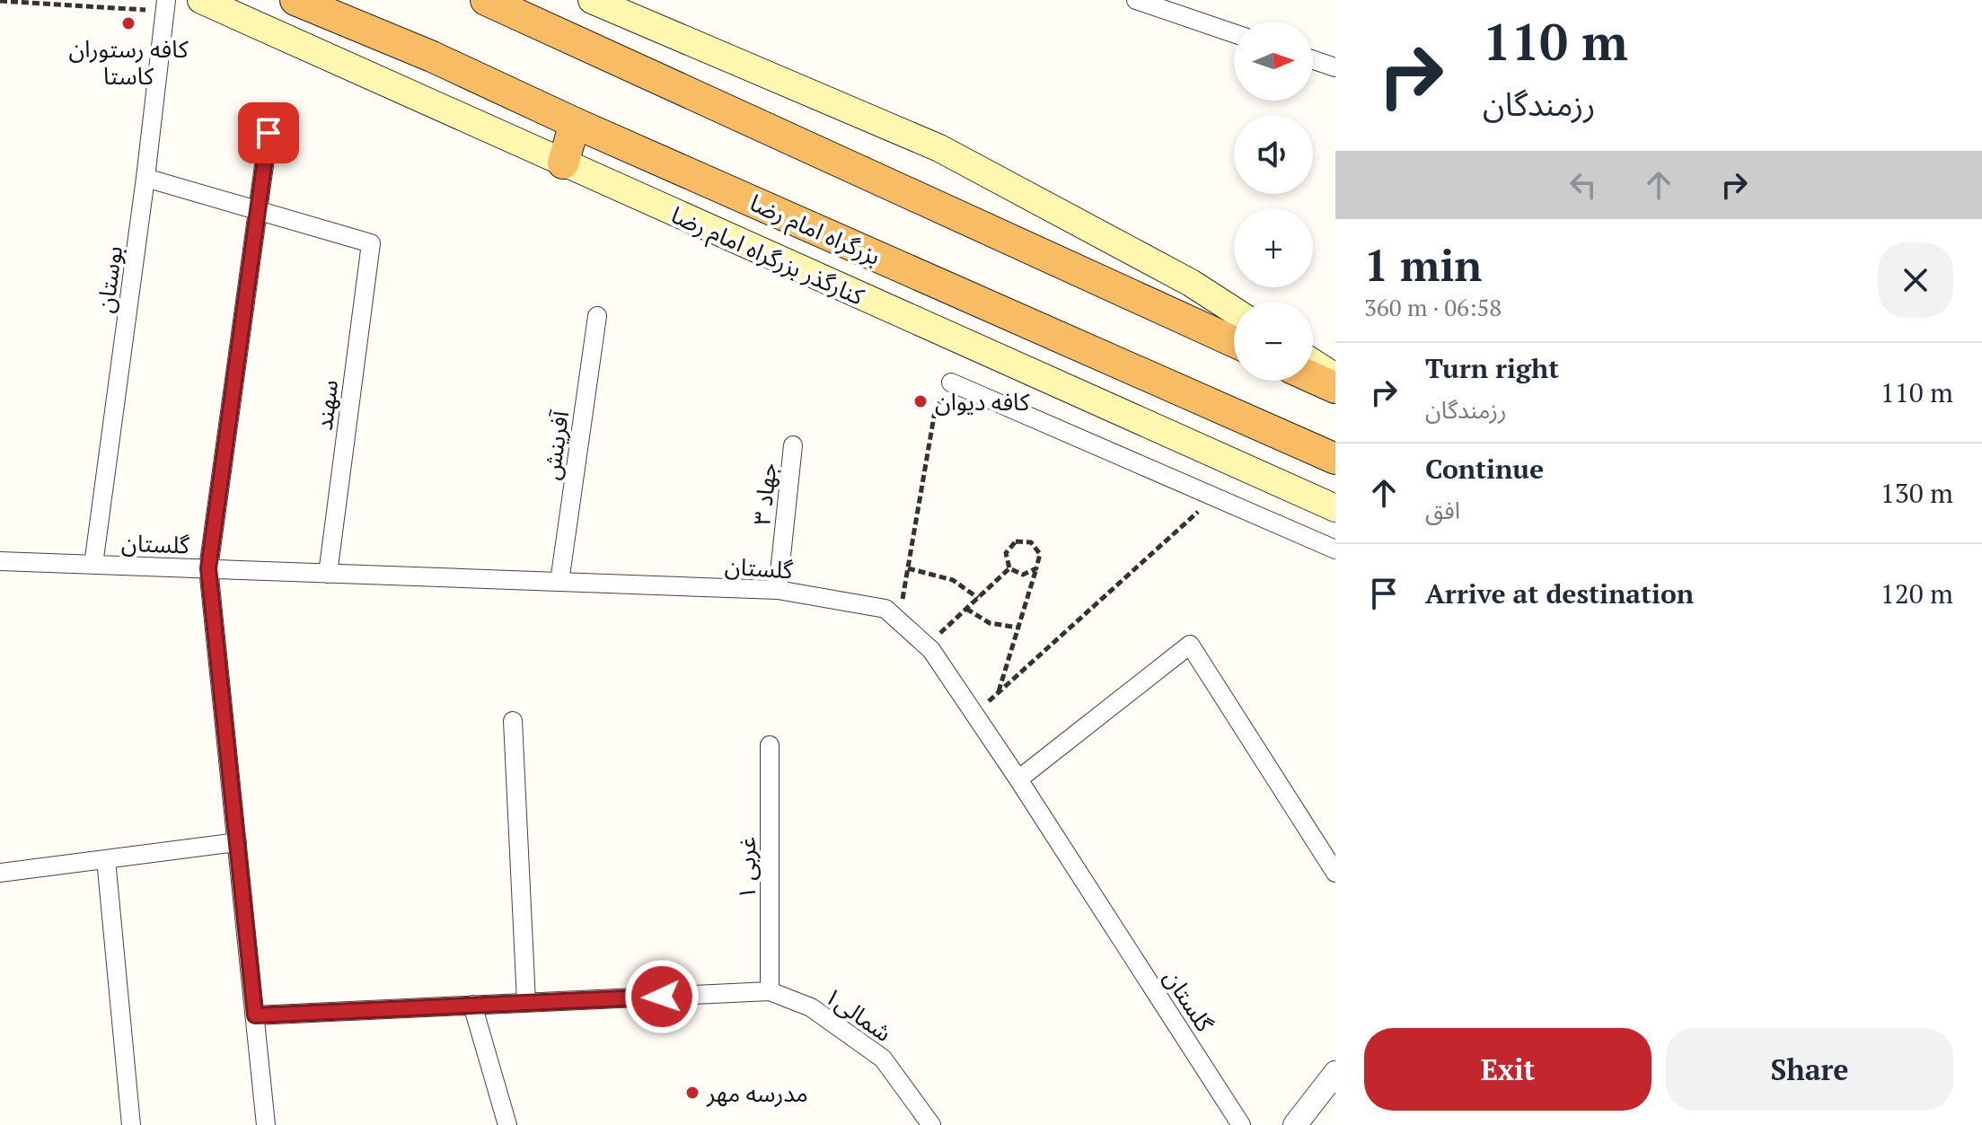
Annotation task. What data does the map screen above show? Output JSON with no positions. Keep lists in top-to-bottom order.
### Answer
{
  "streets": {
    "highway": ["بزرگراه امام رضا"],
    "main road": ["کنارگذر بزرگراه امام رضا"],
    "street": [
      "بوستان",
      "سهند",
      "آفرینش",
      "جهاد ۳",
      "گلستان",
      "غربی ۱",
      "شمالی۱"
    ]
  },
  "crossings": [
    ["بوستان", "گلستان"],
    ["سهند", "گلستان"],
    ["آفرینش", "گلستان"],
    ["جهاد ۳", "گلستان"],
    ["غربی ۱", "شمالی۱"]
  ],
  "places": ["کافه رستوران کاستا", "کافه دیوان", "مدرسه مهر"],
  "north": "right",
  "page": {
    "turn": ["110 m", "رزمندگان"],
    "map_buttons": ["+", "−"],
    "heading": ["1 min", "360 m · 06:58"],
    "list": [
      {
        "name": "Turn right",
        "note": "رزمندگان",
        "value": "110 m"
      },
      {
        "name": "Continue",
        "note": "افق",
        "value": "130 m"
      },
      {
        "name": "Arrive at destination",
        "value": "120 m"
      }
    ],
    "buttons": ["Exit", "Share"]
  }
}
